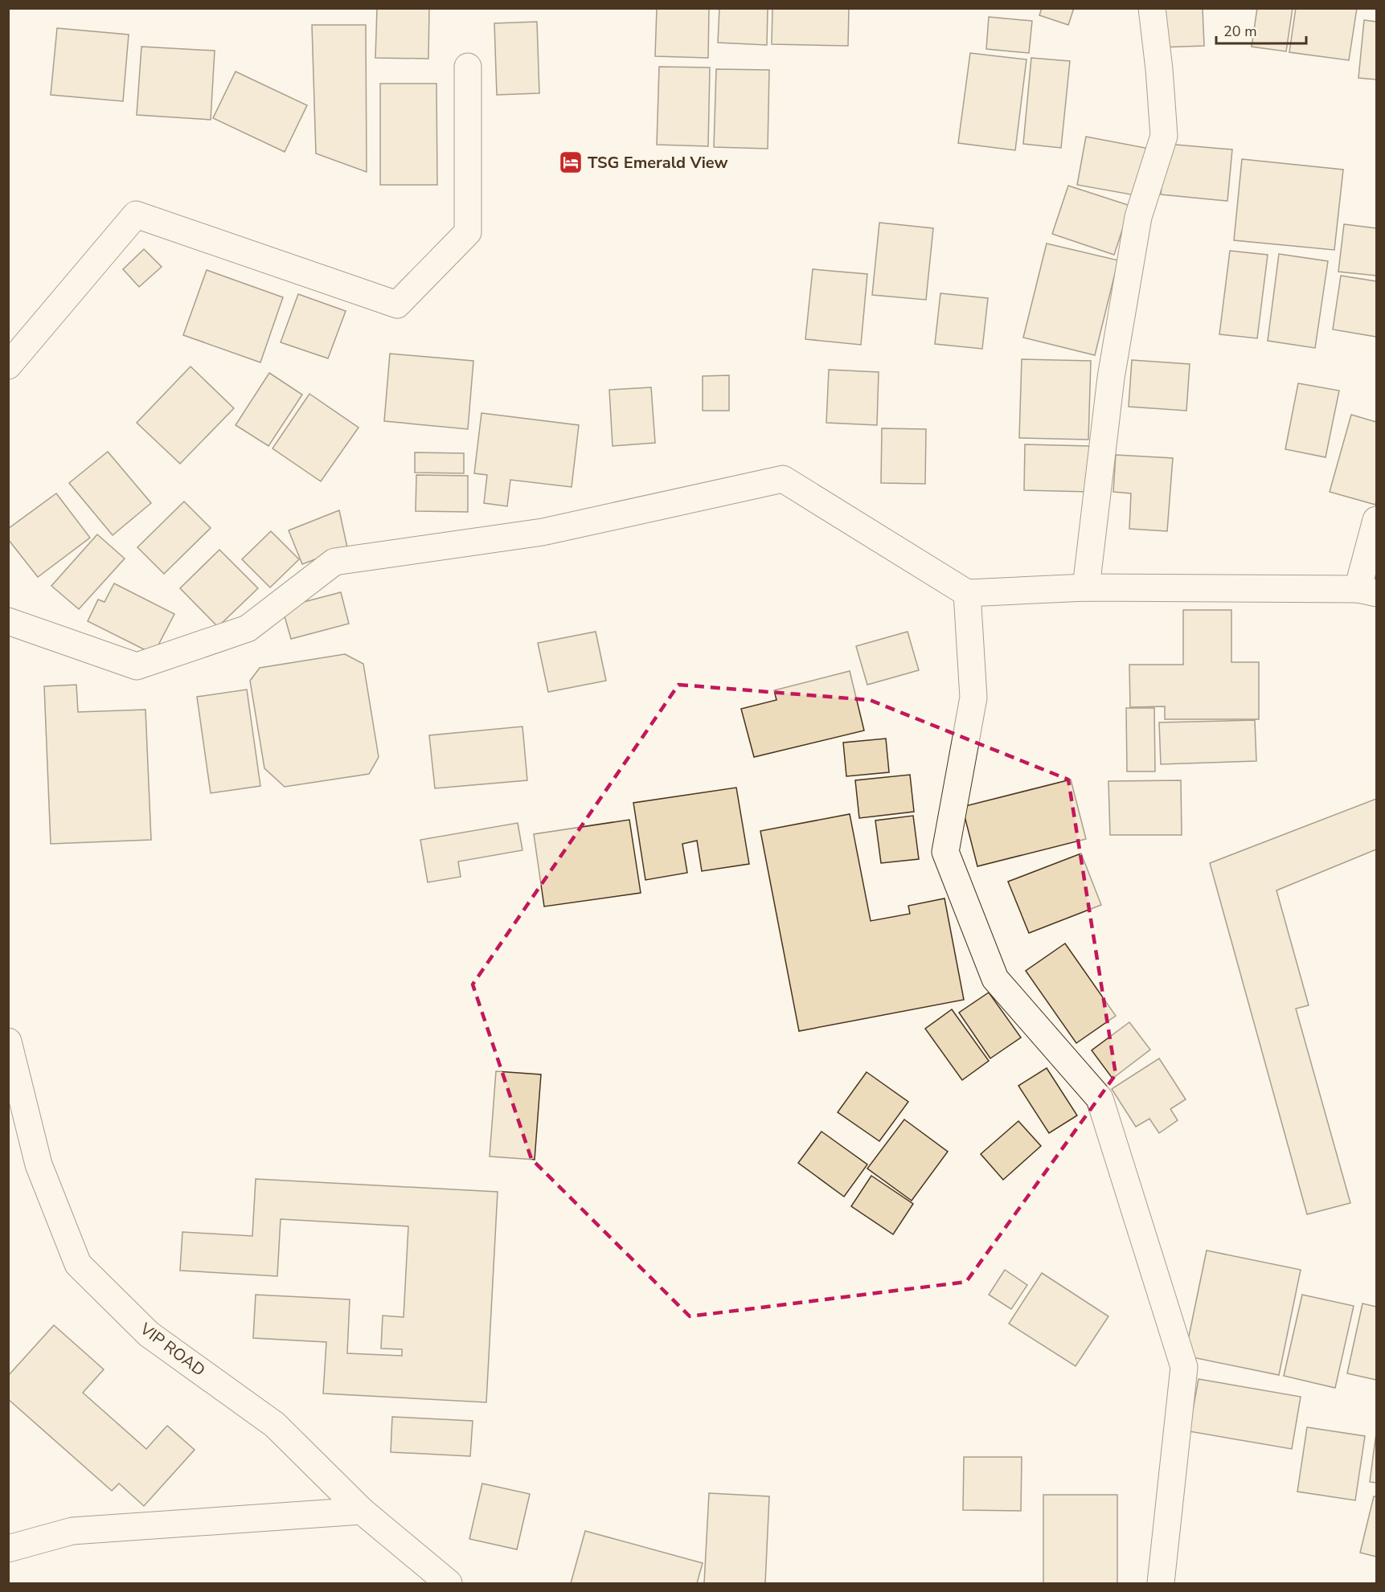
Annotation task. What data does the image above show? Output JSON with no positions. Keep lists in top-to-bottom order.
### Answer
{
  "streets": {
    "main road": ["VIP ROAD"]
  },
  "places": {
    "hotel": ["TSG Emerald View"]
  },
  "scale_bar": "20 m"
}
